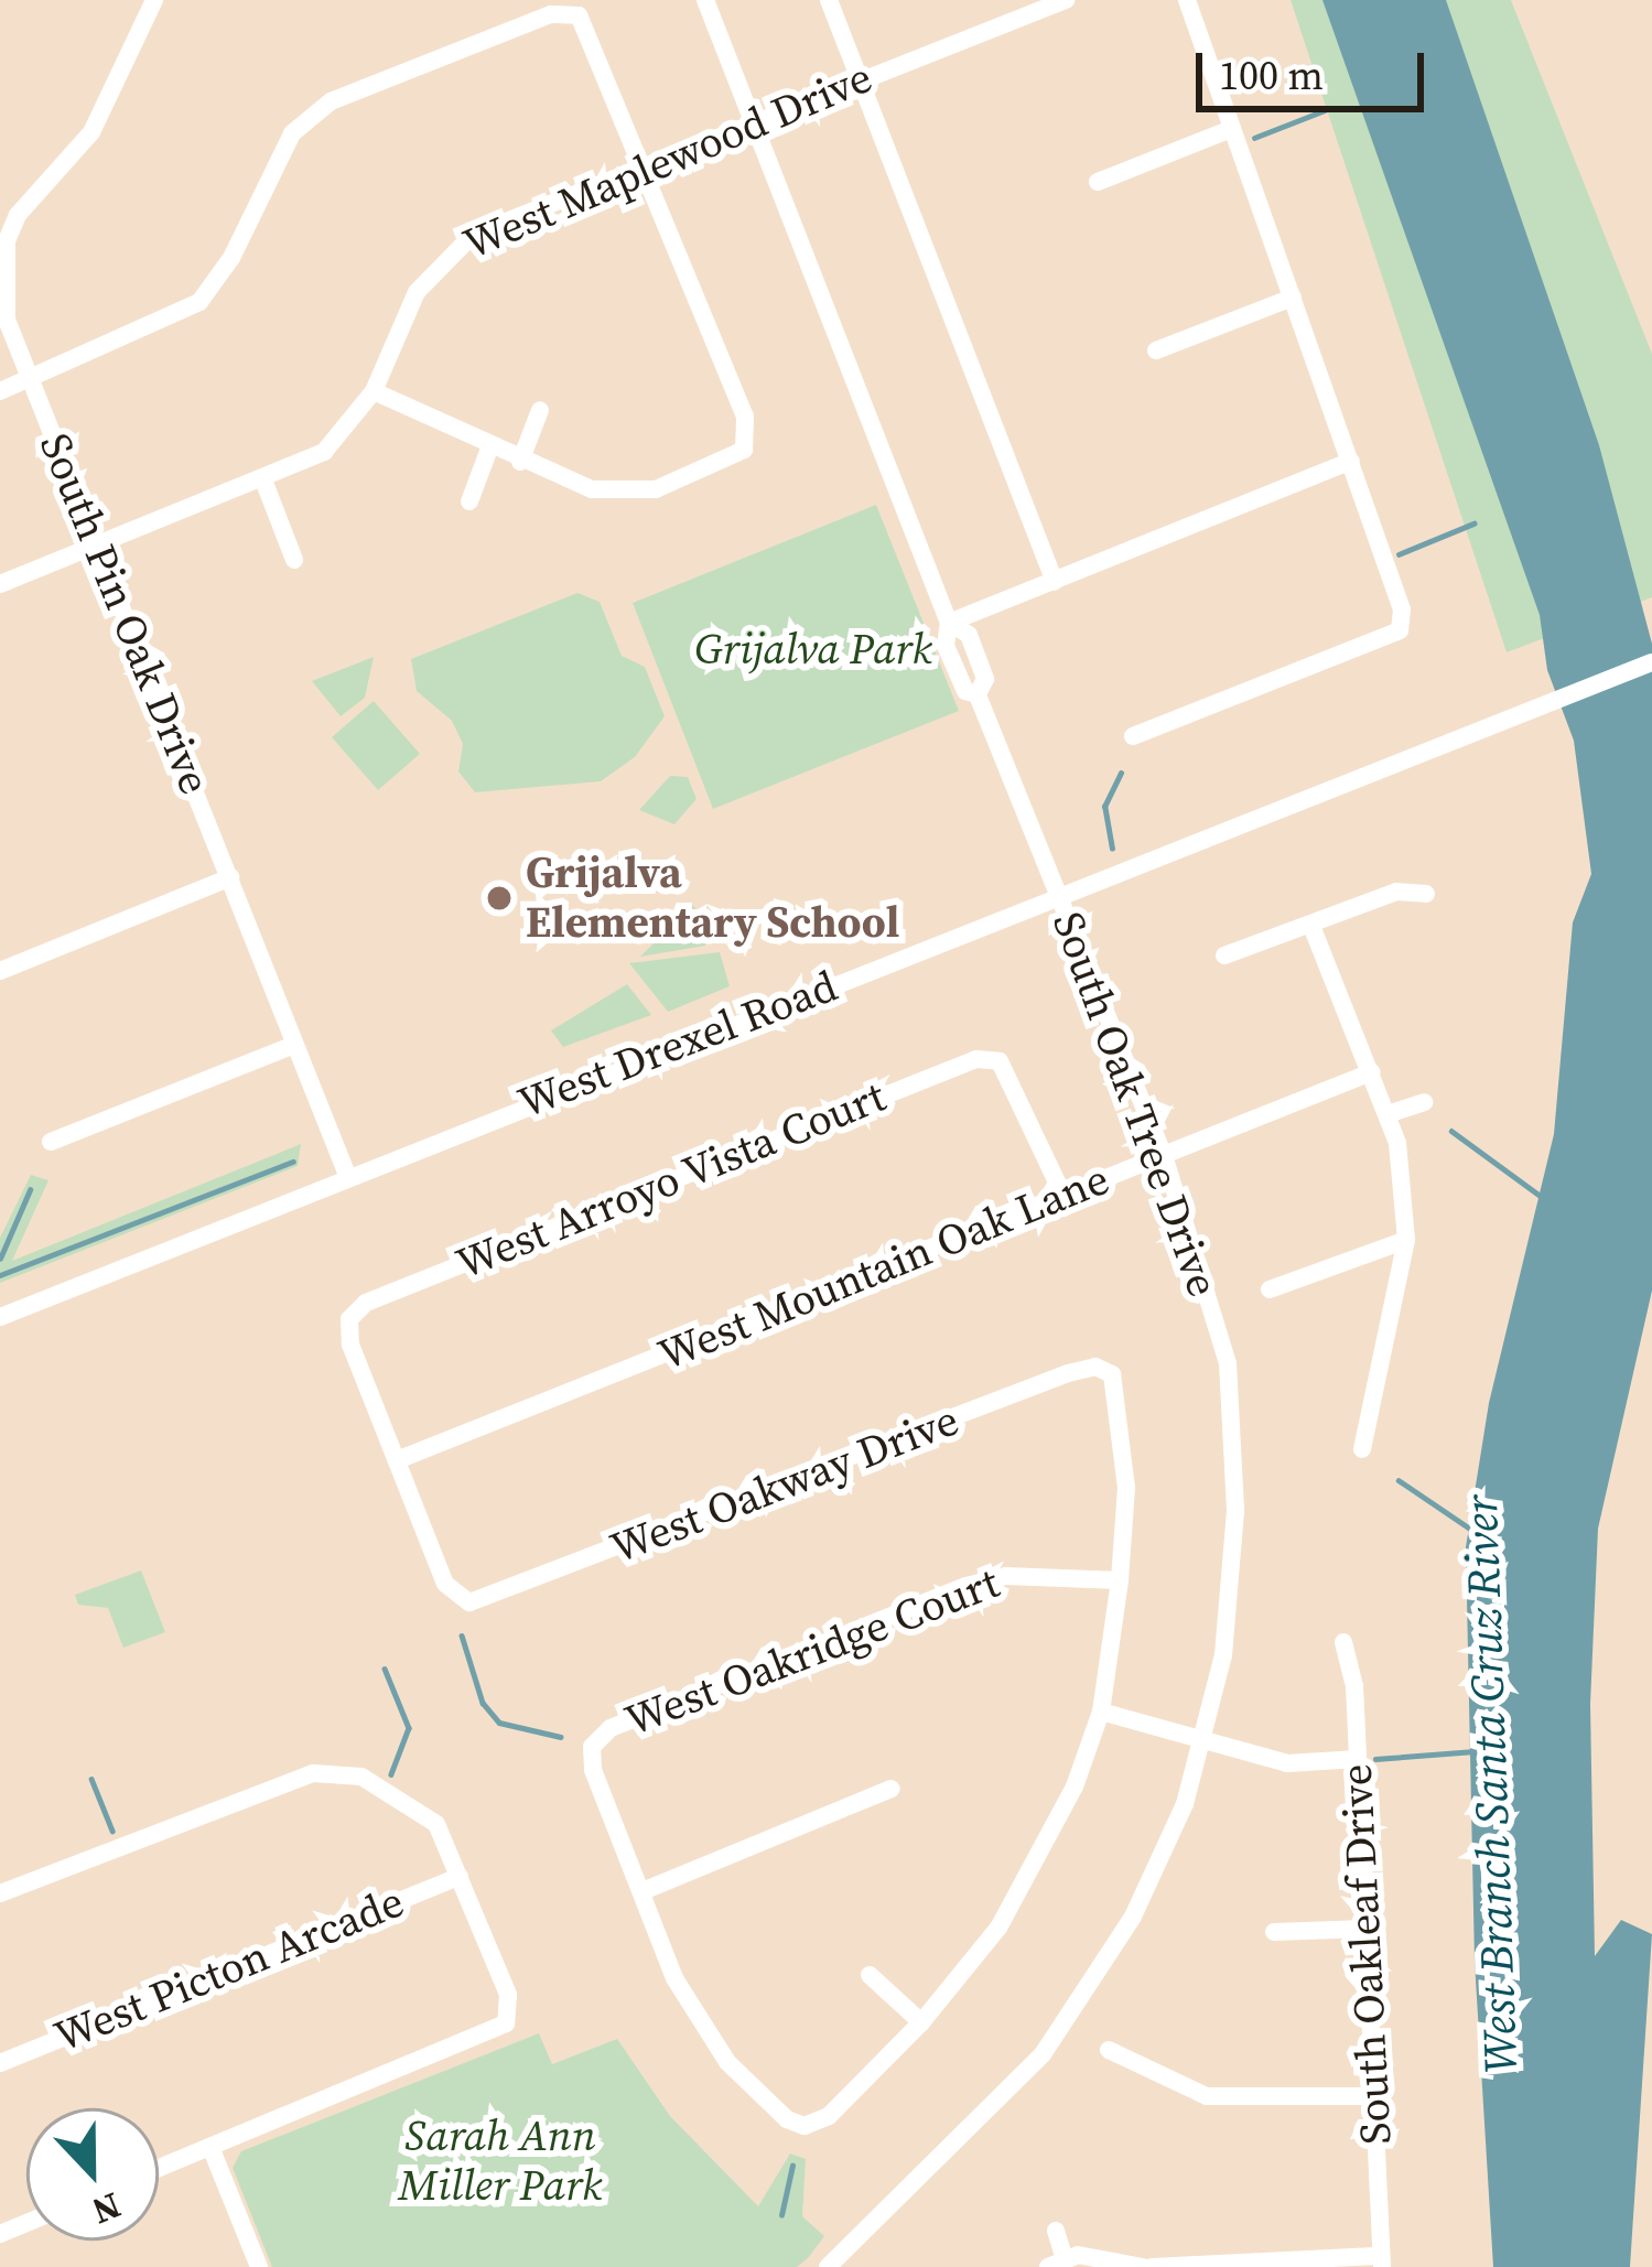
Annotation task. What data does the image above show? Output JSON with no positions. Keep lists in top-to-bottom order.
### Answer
{
  "streets": {
    "street": [
      "West Maplewood Drive",
      "South Pin Oak Drive",
      "West Drexel Road",
      "South Oak Tree Drive",
      "West Arroyo Vista Court",
      "West Mountain Oak Lane",
      "West Oakway Drive",
      "West Oakridge Court",
      "South Oakleaf Drive",
      "West Picton Arcade"
    ]
  },
  "crossings": [
    ["West Maplewood Drive", "South Pin Oak Drive"],
    ["West Maplewood Drive", "South Oak Tree Drive"],
    ["South Pin Oak Drive", "West Drexel Road"],
    ["West Drexel Road", "South Oak Tree Drive"],
    ["South Oak Tree Drive", "West Mountain Oak Lane"],
    ["West Arroyo Vista Court", "West Mountain Oak Lane"],
    ["West Arroyo Vista Court", "West Oakway Drive"],
    ["West Mountain Oak Lane", "West Oakway Drive"],
    ["West Oakway Drive", "West Oakridge Court"]
  ],
  "water": ["West Branch Santa Cruz River"],
  "parks": ["Grijalva Park", "Sarah Ann Miller Park"],
  "places": ["Grijalva Elementary School"],
  "scale_bar": "100 m",
  "north": "bottom"
}
